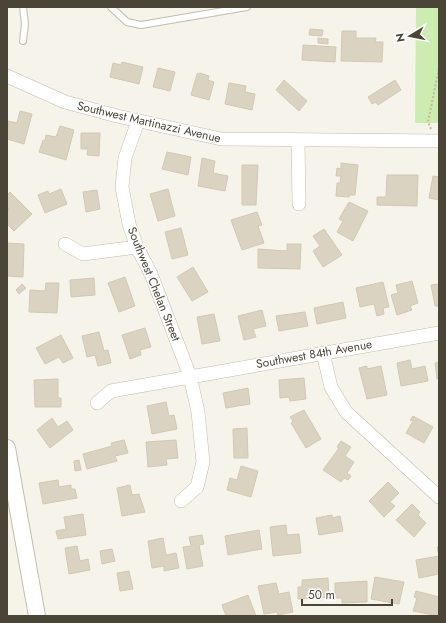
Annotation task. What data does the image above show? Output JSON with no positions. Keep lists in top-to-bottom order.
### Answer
{
  "streets": {
    "street": ["Southwest Martinazzi Avenue", "Southwest Chelan Street", "Southwest 84th Avenue"]
  },
  "crossings": [
    ["Southwest Martinazzi Avenue", "Southwest Chelan Street"],
    ["Southwest Chelan Street", "Southwest 84th Avenue"]
  ],
  "scale_bar": "50 m",
  "north": "left"
}
